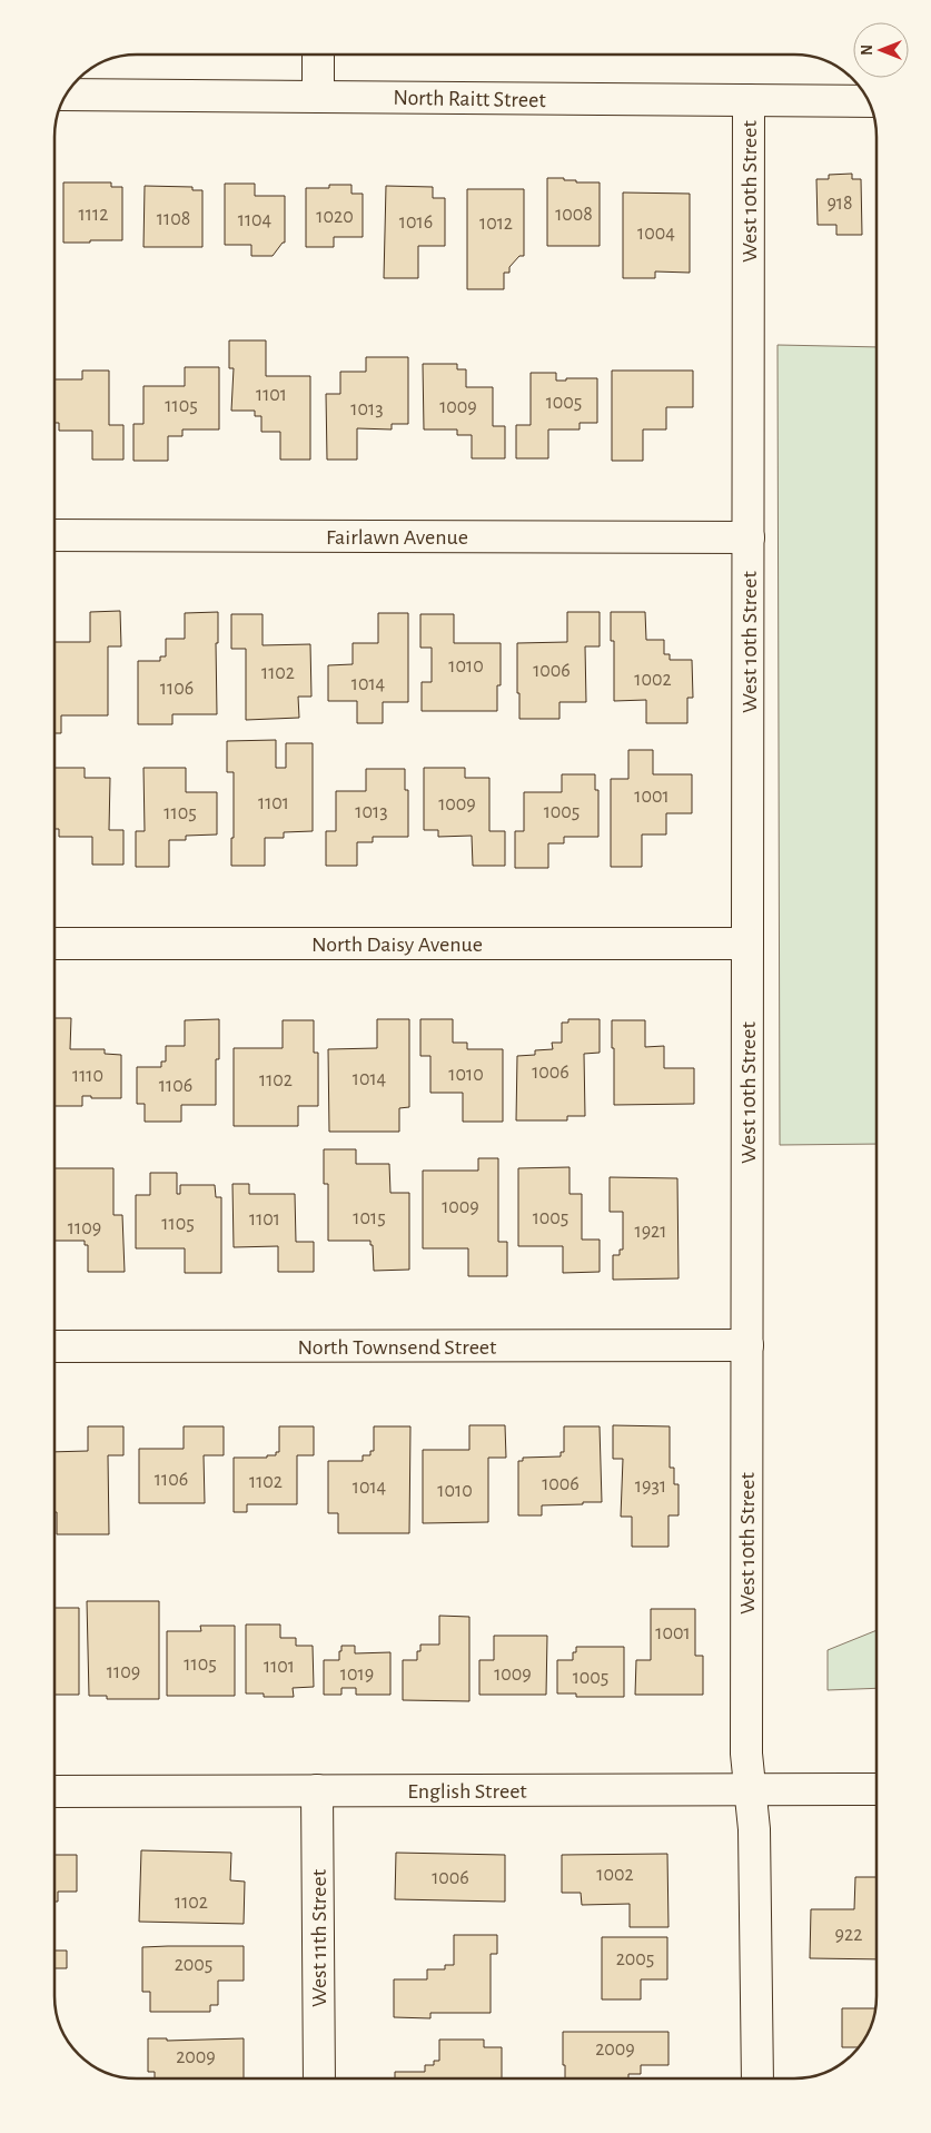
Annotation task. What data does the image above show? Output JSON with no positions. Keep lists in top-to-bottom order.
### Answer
{
  "streets": {
    "street": [
      "North Raitt Street",
      "West 10th Street",
      "Fairlawn Avenue",
      "North Daisy Avenue",
      "North Townsend Street",
      "English Street",
      "West 11th Street"
    ]
  },
  "crossings": [
    ["North Raitt Street", "West 10th Street"],
    ["West 10th Street", "Fairlawn Avenue"],
    ["West 10th Street", "North Daisy Avenue"],
    ["West 10th Street", "North Townsend Street"],
    ["West 10th Street", "English Street"],
    ["English Street", "West 11th Street"]
  ],
  "house_numbers": [
    "918",
    "1112",
    "1008",
    "1020",
    "1108",
    "1104",
    "1016",
    "1012",
    "1004",
    "1101",
    "1005",
    "1105",
    "1009",
    "1013",
    "1010",
    "1006",
    "1102",
    "1002",
    "1014",
    "1106",
    "1001",
    "1101",
    "1009",
    "1013",
    "1005",
    "1105",
    "1006",
    "1010",
    "1110",
    "1014",
    "1102",
    "1106",
    "1009",
    "1015",
    "1005",
    "1101",
    "1105",
    "1109",
    "1921",
    "1106",
    "1102",
    "1006",
    "1931",
    "1014",
    "1010",
    "1001",
    "1105",
    "1101",
    "1109",
    "1019",
    "1009",
    "1005",
    "1002",
    "1006",
    "1102",
    "922",
    "2005",
    "2005",
    "2009",
    "2009"
  ],
  "north": "left"
}
